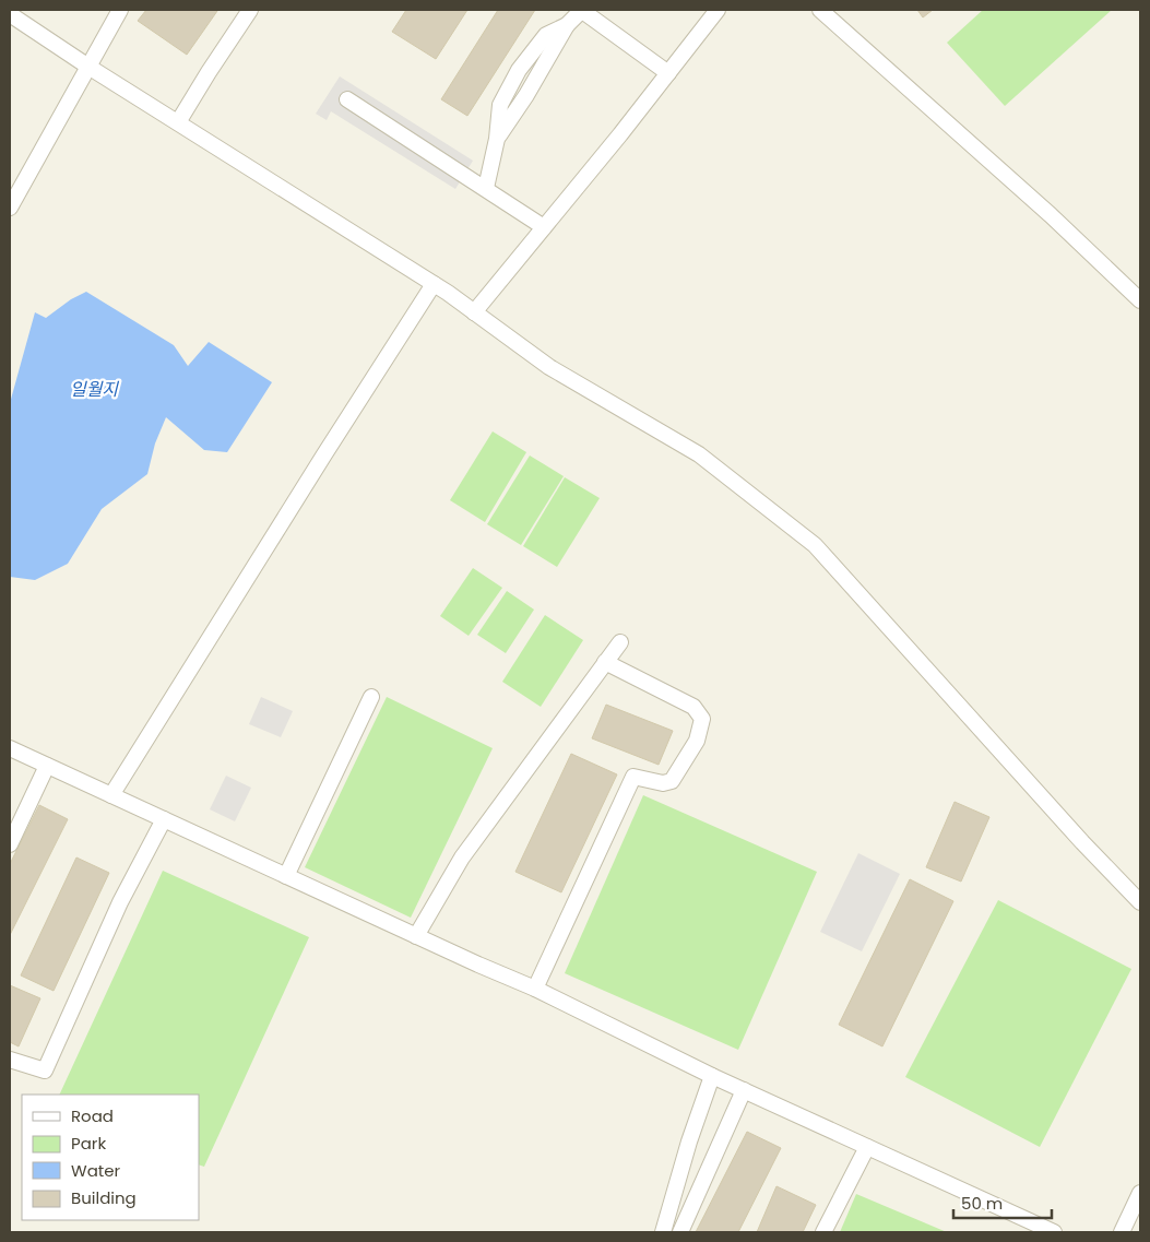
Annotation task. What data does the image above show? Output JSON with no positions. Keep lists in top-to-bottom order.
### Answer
{
  "water": ["일월지"],
  "legend": [
    "Road",
    "Park",
    "Water",
    "Building"
  ],
  "scale_bar": "50 m"
}
